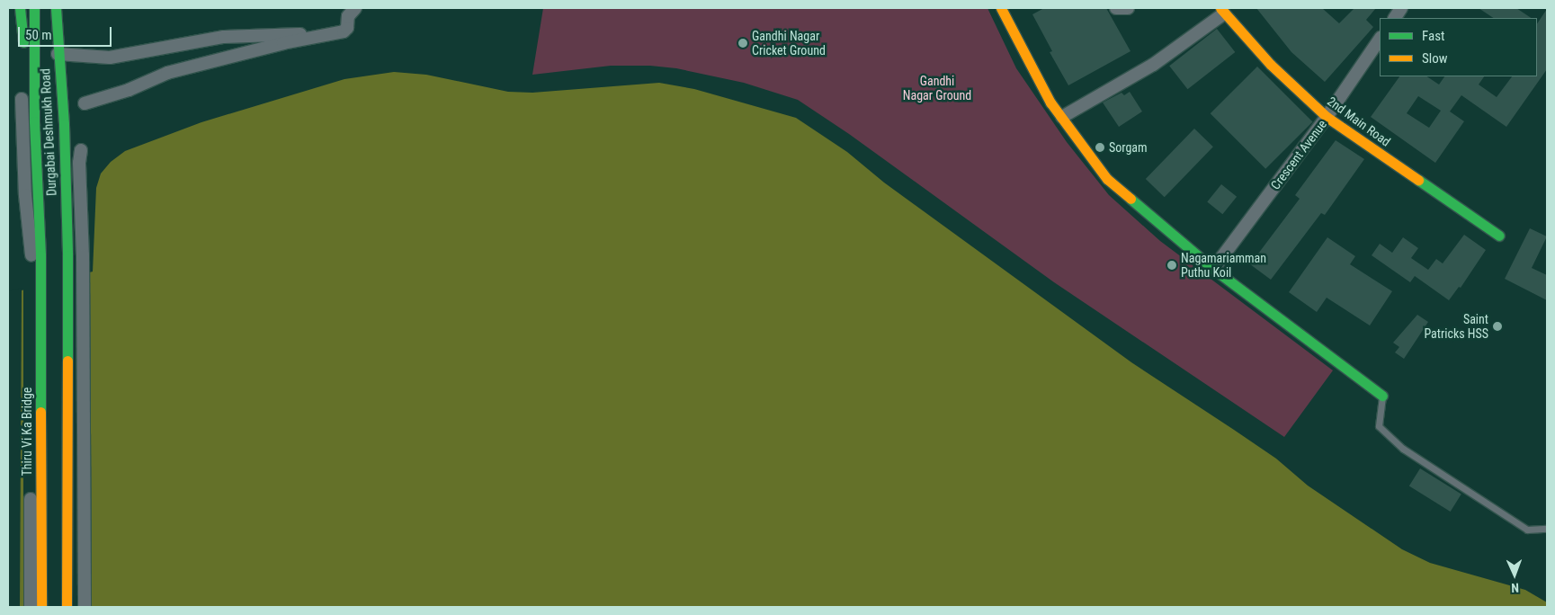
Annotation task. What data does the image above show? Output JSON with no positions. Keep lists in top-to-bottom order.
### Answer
{
  "streets": {
    "main road": ["2nd Main Road", "Durgabai Deshmukh Road", "Thiru Vi Ka Bridge"],
    "street": ["Crescent Avenue"]
  },
  "crossings": [
    ["2nd Main Road", "Crescent Avenue"]
  ],
  "parks": ["Gandhi Nagar Ground"],
  "places": [
    "Gandhi Nagar Cricket Ground",
    "Sorgam",
    "Nagamariamman Puthu Koil",
    "Saint Patricks HSS"
  ],
  "legend": ["Fast", "Slow"],
  "scale_bar": "50 m",
  "north": "bottom"
}
